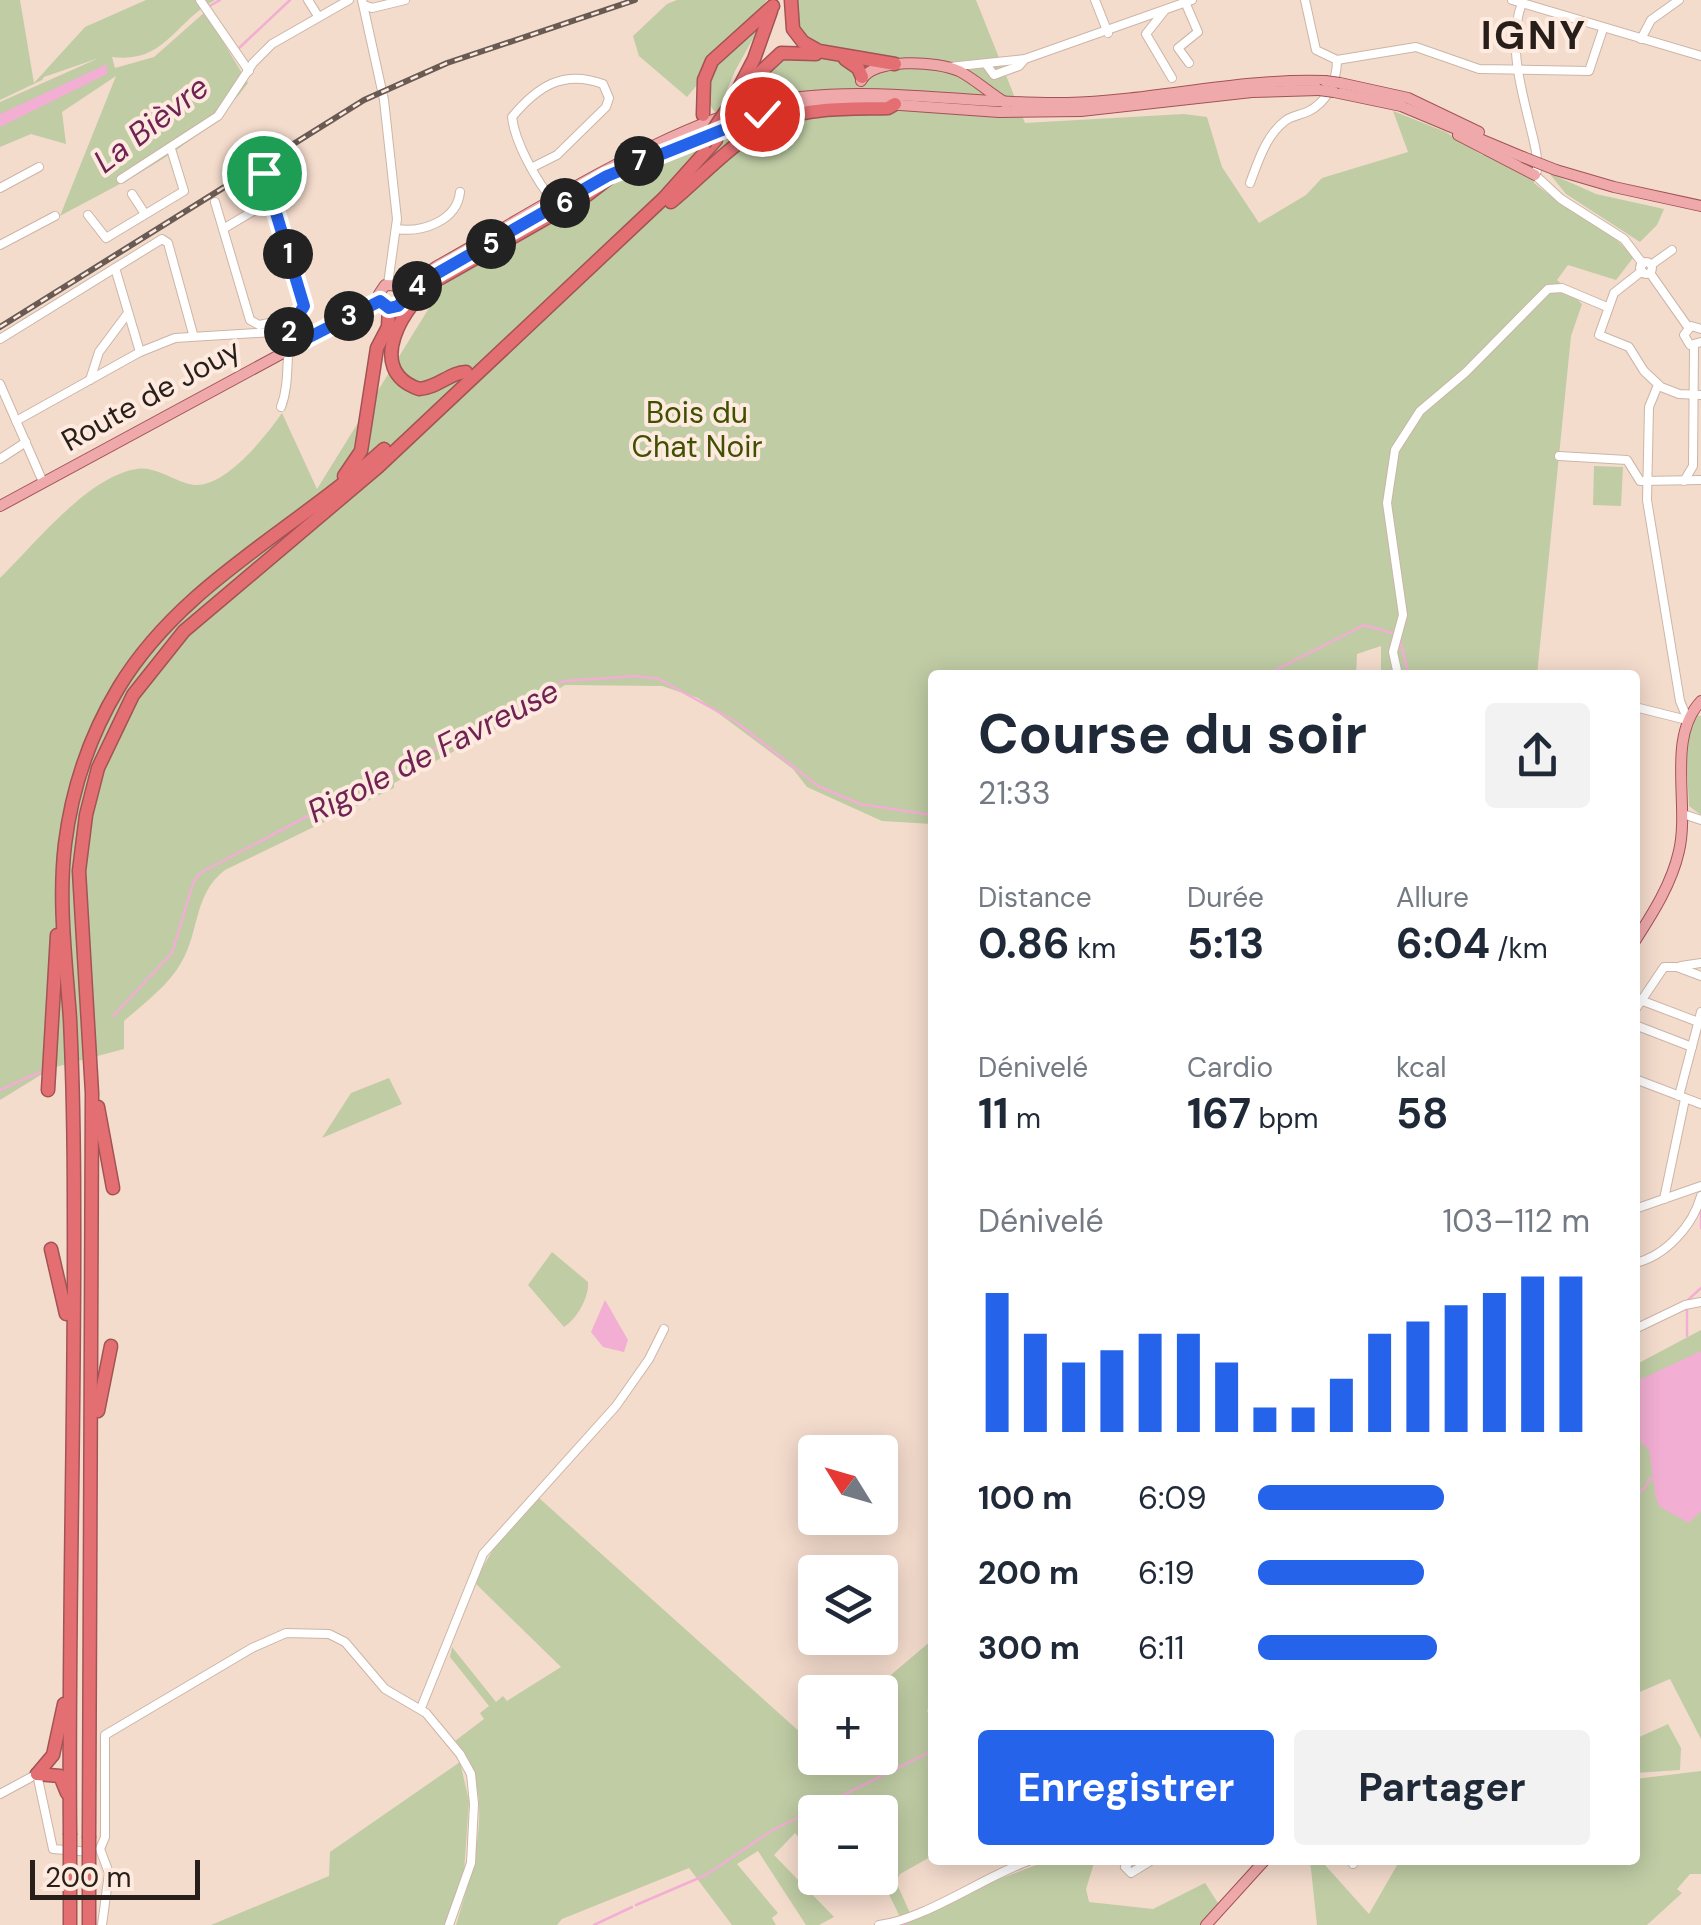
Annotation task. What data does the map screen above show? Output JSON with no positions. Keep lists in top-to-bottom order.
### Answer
{
  "streets": {
    "main road": ["Route de Jouy"]
  },
  "districts": ["IGNY"],
  "water": ["La Bièvre", "Rigole de Favreuse"],
  "parks": ["Bois du Chat Noir"],
  "scale_bar": "200 m",
  "north": "top left",
  "page": {
    "pins": [
      "7",
      "6",
      "5",
      "1",
      "4",
      "3",
      "2"
    ],
    "heading": ["Course du soir", "21:33"],
    "stats": [
      ["Distance", "0.86 km"],
      ["Durée", "5:13"],
      ["Allure", "6:04 /km"],
      ["Dénivelé", "11 m"],
      ["Cardio", "167 bpm"],
      ["kcal", "58"]
    ],
    "chart": ["Dénivelé", "103–112 m"],
    "map_buttons": ["+", "−"],
    "list": [
      {
        "name": "100 m",
        "note": "6:09"
      },
      {
        "name": "200 m",
        "note": "6:19"
      },
      {
        "name": "300 m",
        "note": "6:11"
      }
    ],
    "buttons": ["Enregistrer", "Partager"],
    "scale": "200 m"
  }
}
